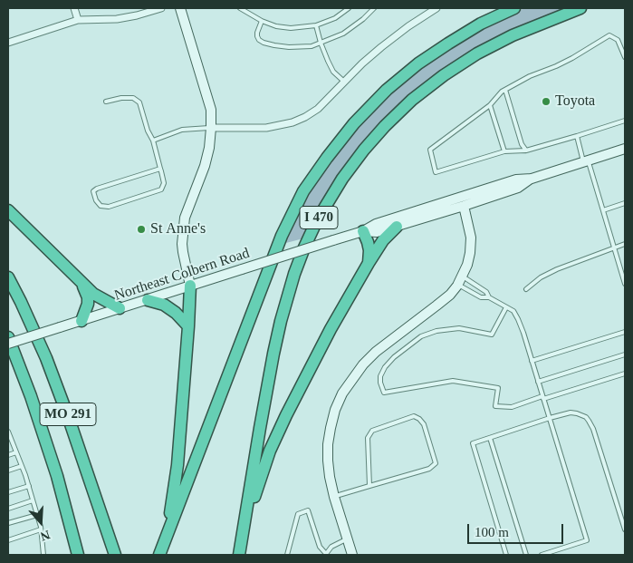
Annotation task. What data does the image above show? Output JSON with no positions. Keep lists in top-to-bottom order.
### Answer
{
  "streets": {
    "highway": ["I 470", "MO 291"],
    "main road": ["Northeast Colbern Road"]
  },
  "places": ["Toyota", "St Anne's"],
  "scale_bar": "100 m",
  "north": "bottom"
}
